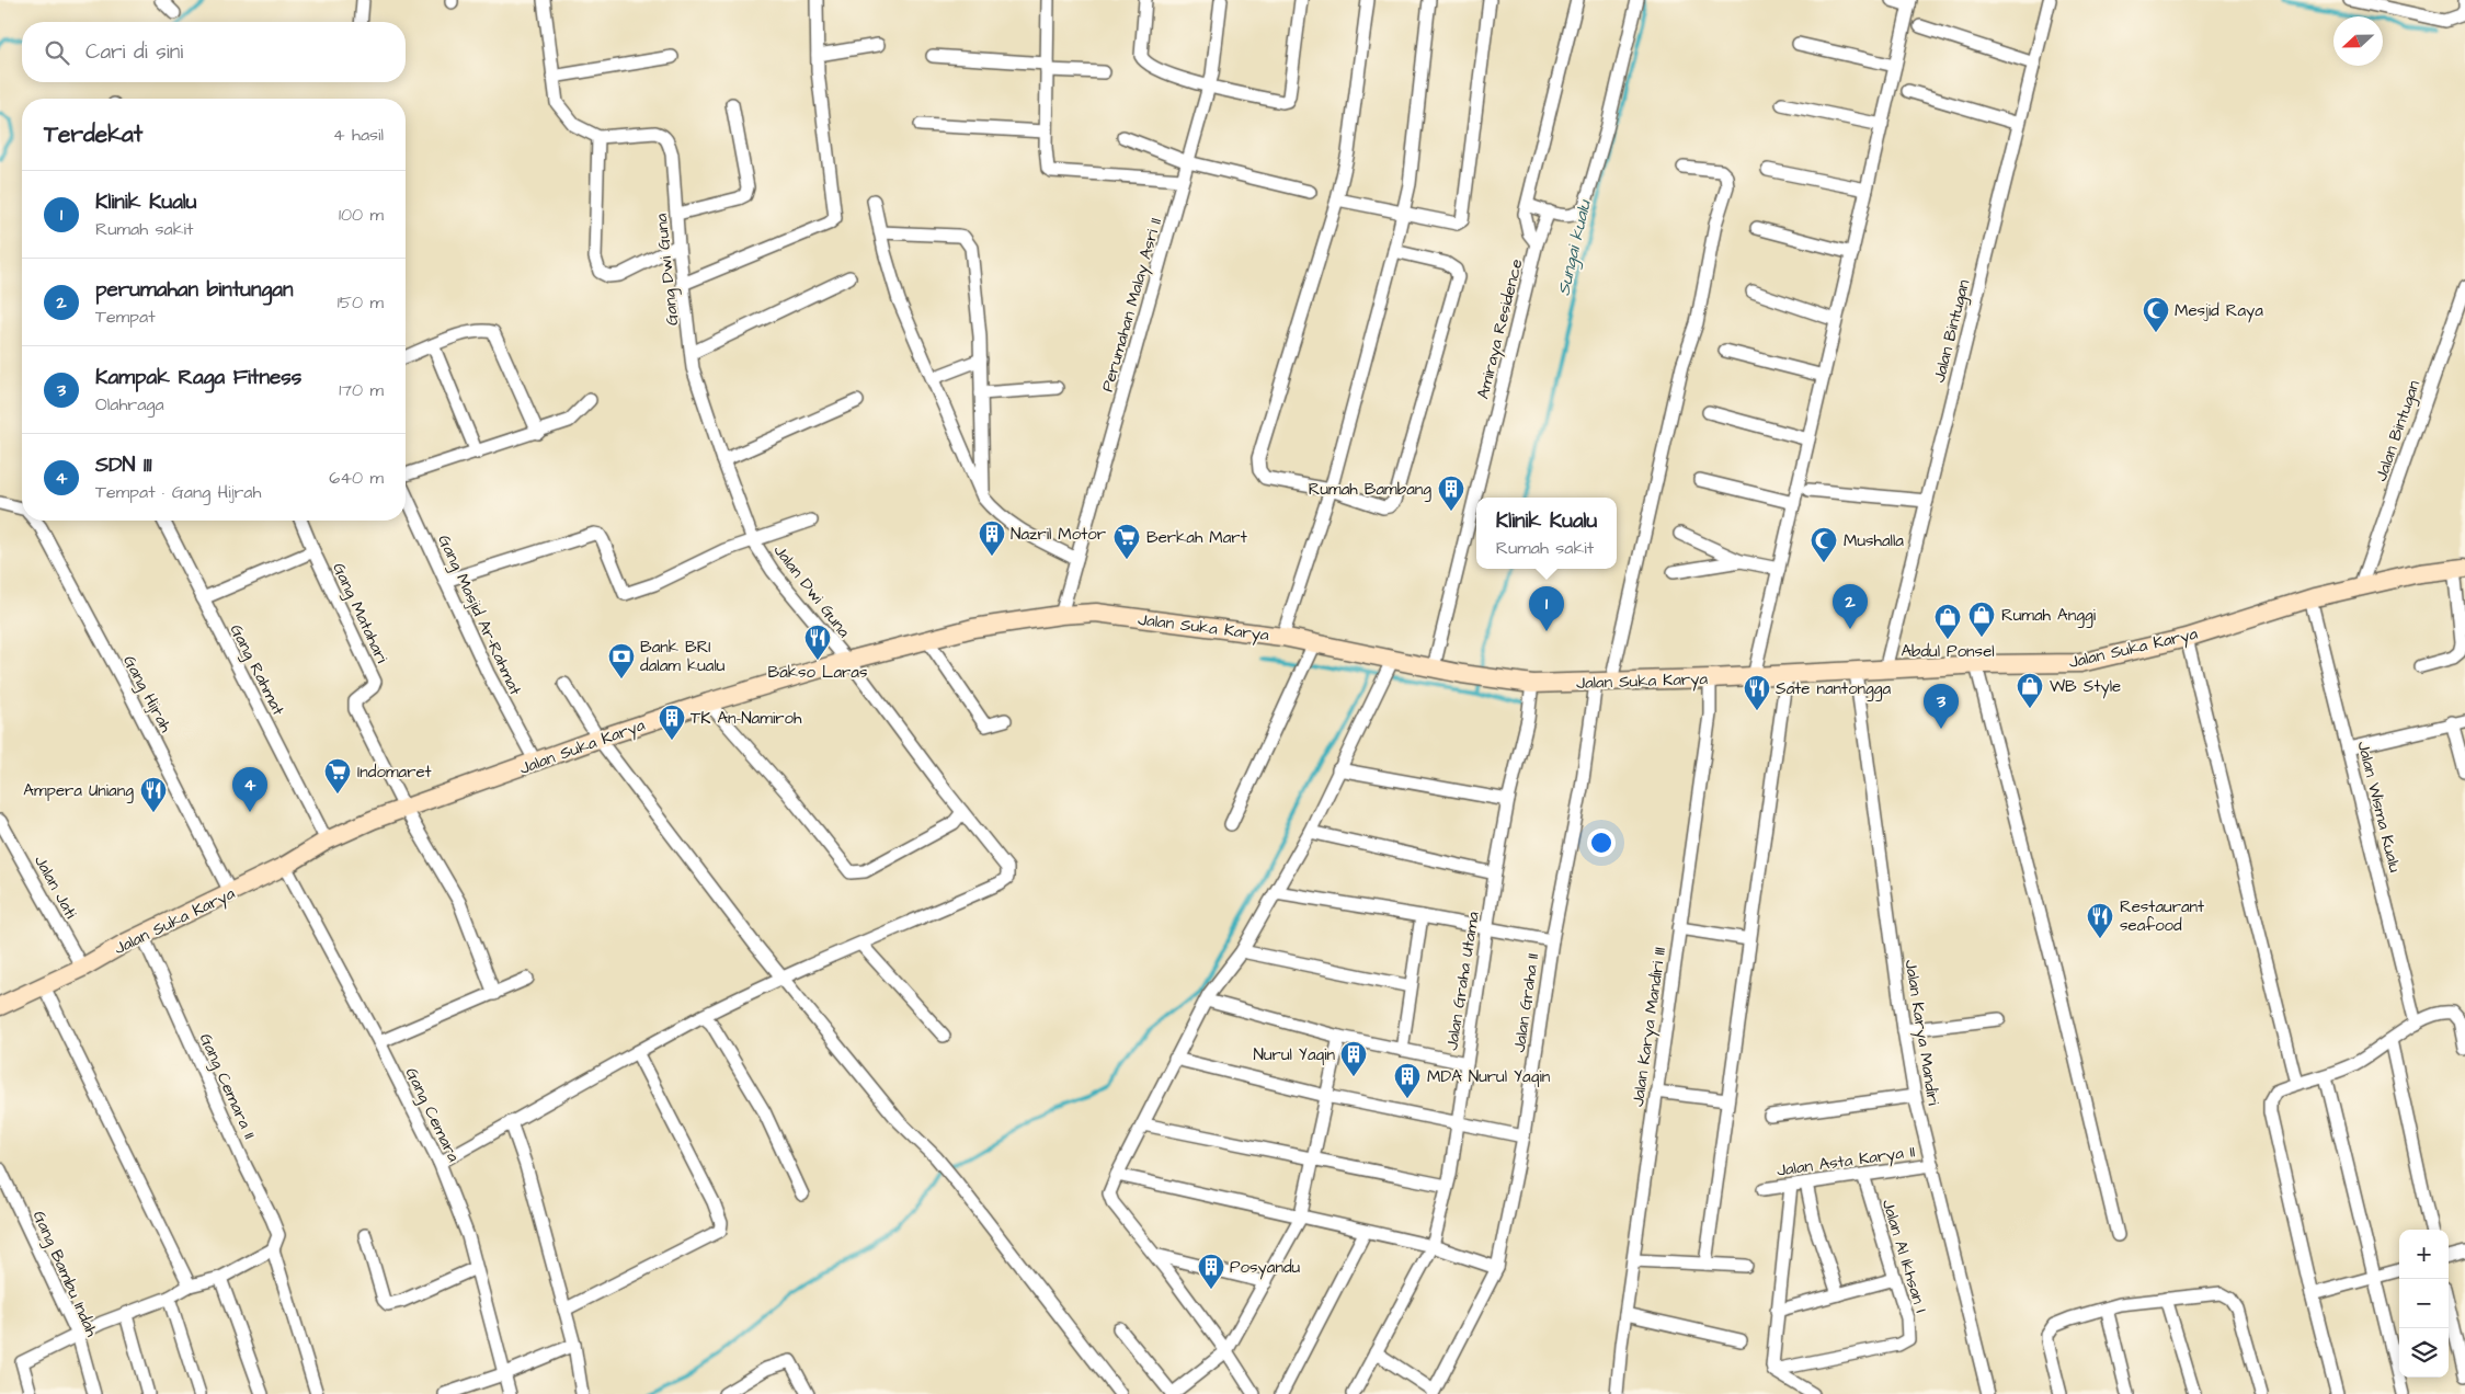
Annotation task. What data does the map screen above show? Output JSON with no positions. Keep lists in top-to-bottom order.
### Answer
{
  "streets": {
    "main road": ["Jalan Suka Karya"],
    "street": [
      "Gang Dwi Guna",
      "Perumahan Malay Asri II",
      "Amiraya Residence",
      "Jalan Bintugan",
      "Jalan Dwi Guna",
      "Gang Matahari",
      "Gang Masjid Ar-Rahmat",
      "Gang Rahmat",
      "Gang Hijrah",
      "Jalan Wisma Kualu",
      "Jalan Jati",
      "Jalan Graha Utama",
      "Jalan Graha II",
      "Jalan Karya Mandiri III",
      "Jalan Karya Mandiri",
      "Gang Cemara II",
      "Gang Cemara",
      "Jalan Asta Karya II",
      "Jalan Al Ikhsan I",
      "Gang Bambu Indah"
    ]
  },
  "crossings": [
    ["Gang Dwi Guna", "Jalan Dwi Guna"],
    ["Perumahan Malay Asri II", "Jalan Suka Karya"],
    ["Amiraya Residence", "Jalan Suka Karya"],
    ["Jalan Bintugan", "Jalan Suka Karya"],
    ["Jalan Dwi Guna", "Jalan Suka Karya"],
    ["Gang Matahari", "Jalan Suka Karya"],
    ["Gang Masjid Ar-Rahmat", "Jalan Suka Karya"],
    ["Jalan Suka Karya", "Gang Rahmat"],
    ["Jalan Suka Karya", "Gang Hijrah"],
    ["Jalan Suka Karya", "Jalan Wisma Kualu"],
    ["Jalan Suka Karya", "Jalan Jati"],
    ["Jalan Suka Karya", "Jalan Graha Utama"],
    ["Jalan Suka Karya", "Jalan Graha II"],
    ["Jalan Suka Karya", "Jalan Karya Mandiri III"],
    ["Jalan Suka Karya", "Jalan Karya Mandiri"],
    ["Jalan Suka Karya", "Gang Cemara II"],
    ["Jalan Suka Karya", "Gang Cemara"],
    ["Jalan Karya Mandiri", "Jalan Asta Karya II"],
    ["Jalan Asta Karya II", "Jalan Al Ikhsan I"]
  ],
  "water": ["Sungai kualu"],
  "places": {
    "mosque": ["Mesjid Raya", "Mushalla"],
    "building": [
      "Rumah Bambang",
      "Nazril Motor",
      "TK An-Namiroh",
      "Nurul Yaqin",
      "MDA Nurul Yaqin",
      "Posyandu"
    ],
    "supermarket": ["Berkah Mart", "Indomaret"],
    "shop": ["Rumah Anggi", "Abdul Ponsel", "WB Style"],
    "restaurant": [
      "Bakso Laras",
      "Sate nantongga",
      "Ampera Uniang",
      "Restaurant seafood"
    ],
    "bank": ["Bank BRI dalam kualu"]
  },
  "north": "left",
  "page": {
    "search": "Cari di sini",
    "heading": ["Terdekat", "4 hasil"],
    "list": [
      {
        "mark": "1",
        "name": "Klinik Kualu",
        "note": "Rumah sakit",
        "value": "100 m"
      },
      {
        "mark": "2",
        "name": "perumahan bintungan",
        "note": "Tempat",
        "value": "150 m"
      },
      {
        "mark": "3",
        "name": "Kampak Raga Fitness",
        "note": "Olahraga",
        "value": "170 m"
      },
      {
        "mark": "4",
        "name": "SDN 111",
        "note": "Tempat · Gang Hijrah",
        "value": "640 m"
      }
    ],
    "popup": ["Klinik Kualu", "Rumah sakit"],
    "pins": [
      "2",
      "1",
      "3",
      "4"
    ],
    "map_buttons": ["+", "−"]
  }
}
